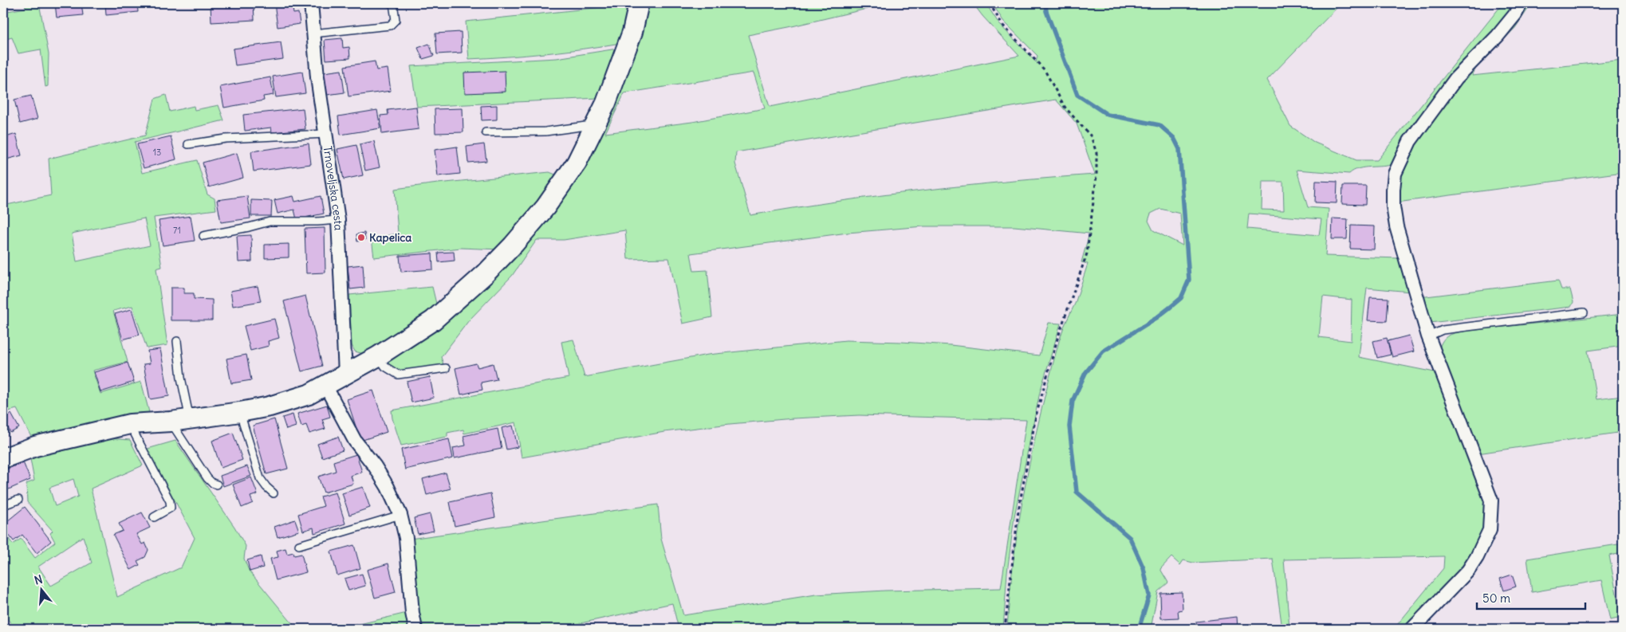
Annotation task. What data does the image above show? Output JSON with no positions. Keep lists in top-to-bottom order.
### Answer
{
  "streets": {
    "street": ["Trnoveljska cesta"]
  },
  "places": ["Kapelica"],
  "house_numbers": ["13", "71"],
  "scale_bar": "50 m",
  "north": "top"
}
